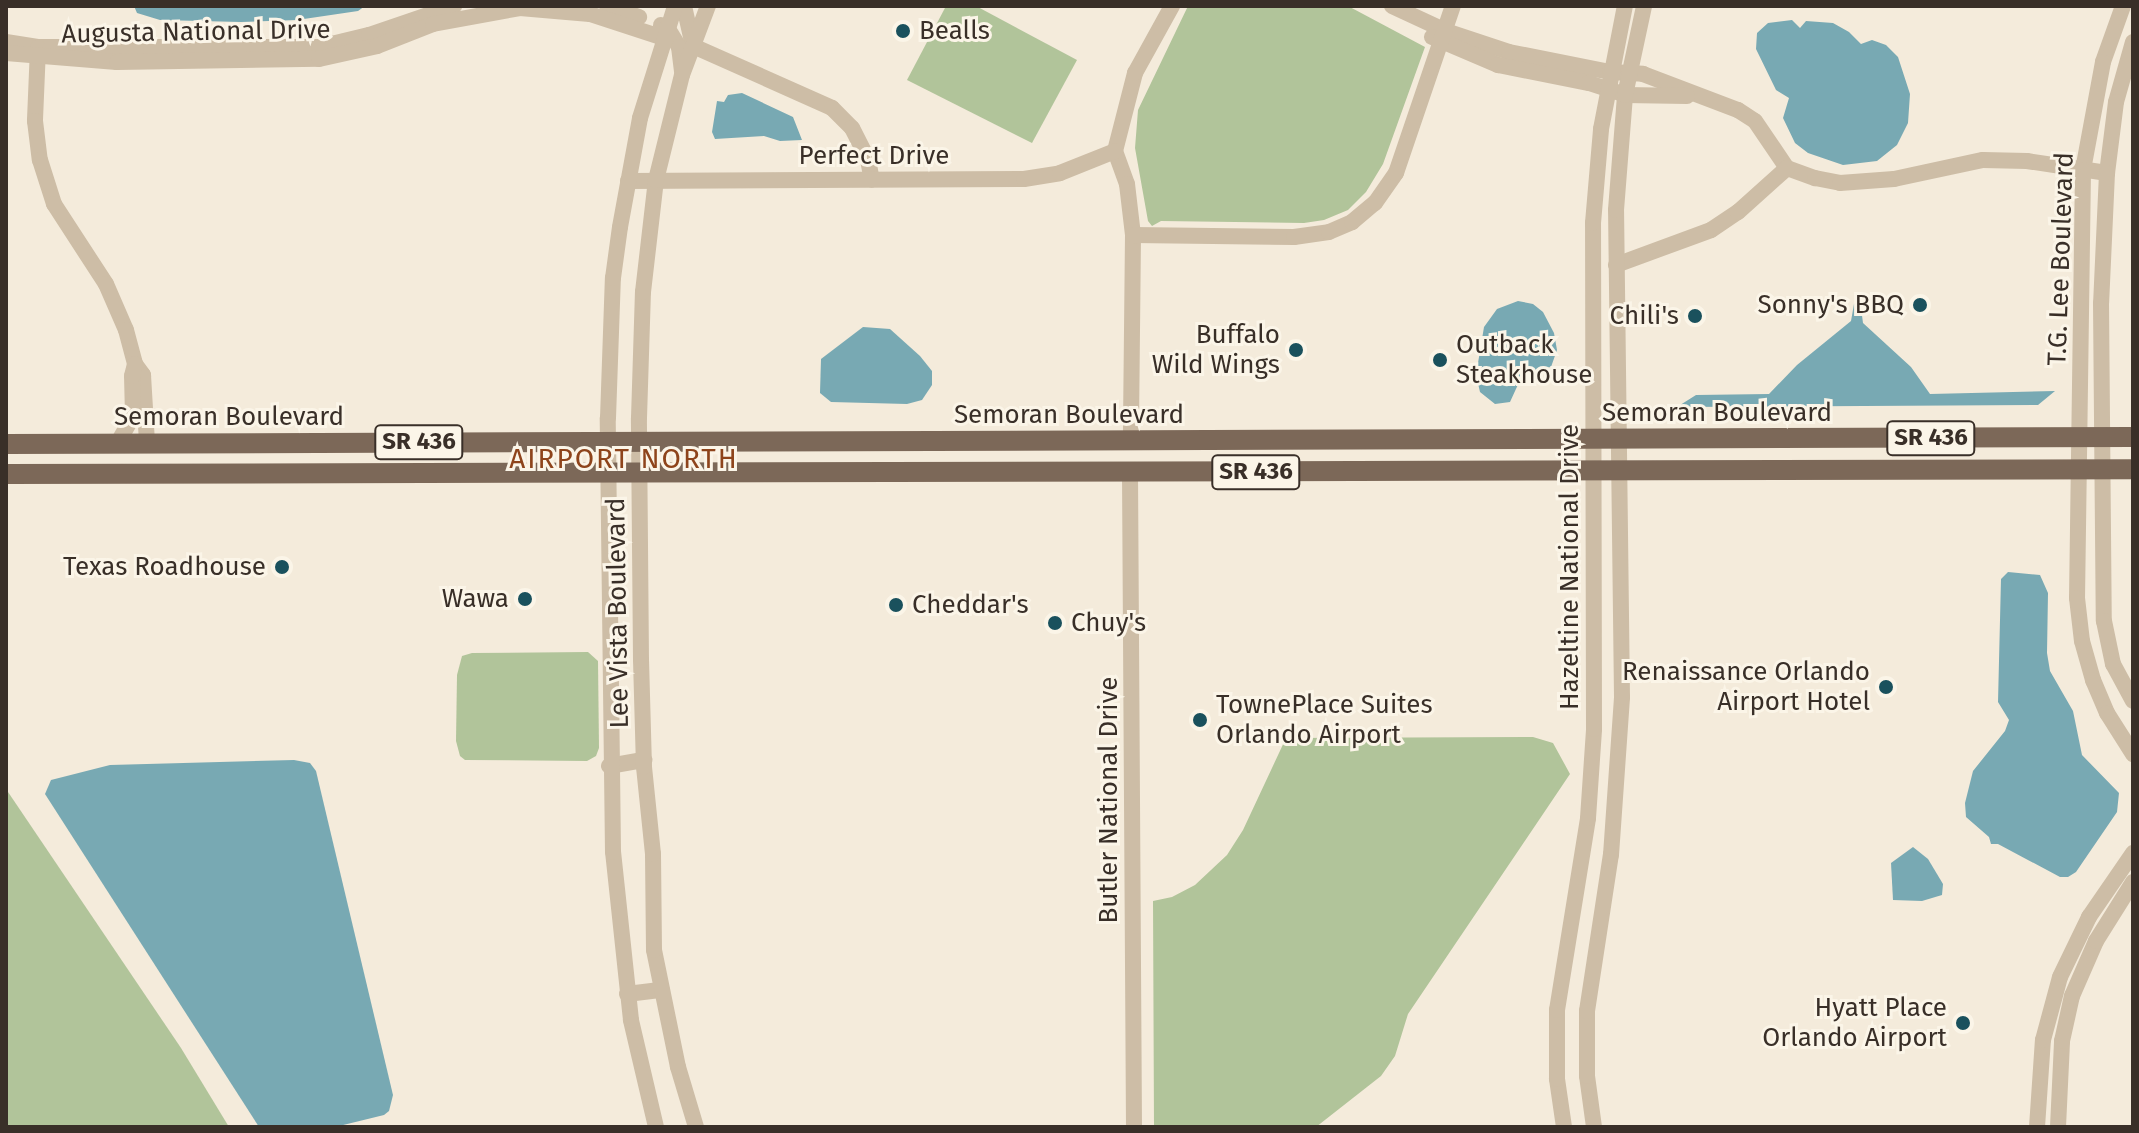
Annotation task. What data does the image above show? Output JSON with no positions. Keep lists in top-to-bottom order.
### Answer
{
  "streets": {
    "main road": ["Semoran Boulevard", "SR 436"],
    "street": [
      "Augusta National Drive",
      "Perfect Drive",
      "T.G. Lee Boulevard",
      "Hazeltine National Drive",
      "Lee Vista Boulevard",
      "Butler National Drive"
    ]
  },
  "crossings": [
    ["Augusta National Drive", "Lee Vista Boulevard"],
    ["Perfect Drive", "Lee Vista Boulevard"],
    ["T.G. Lee Boulevard", "Semoran Boulevard"],
    ["T.G. Lee Boulevard", "SR 436"],
    ["Semoran Boulevard", "Hazeltine National Drive"],
    ["Semoran Boulevard", "Lee Vista Boulevard"],
    ["SR 436", "Hazeltine National Drive"],
    ["SR 436", "Lee Vista Boulevard"],
    ["SR 436", "Butler National Drive"]
  ],
  "districts": ["AIRPORT NORTH"],
  "places": [
    "Bealls",
    "Sonny's BBQ",
    "Chili's",
    "Buffalo Wild Wings",
    "Outback Steakhouse",
    "Texas Roadhouse",
    "Wawa",
    "Cheddar's",
    "Chuy's",
    "Renaissance Orlando Airport Hotel",
    "TownePlace Suites Orlando Airport",
    "Hyatt Place Orlando Airport"
  ]
}
